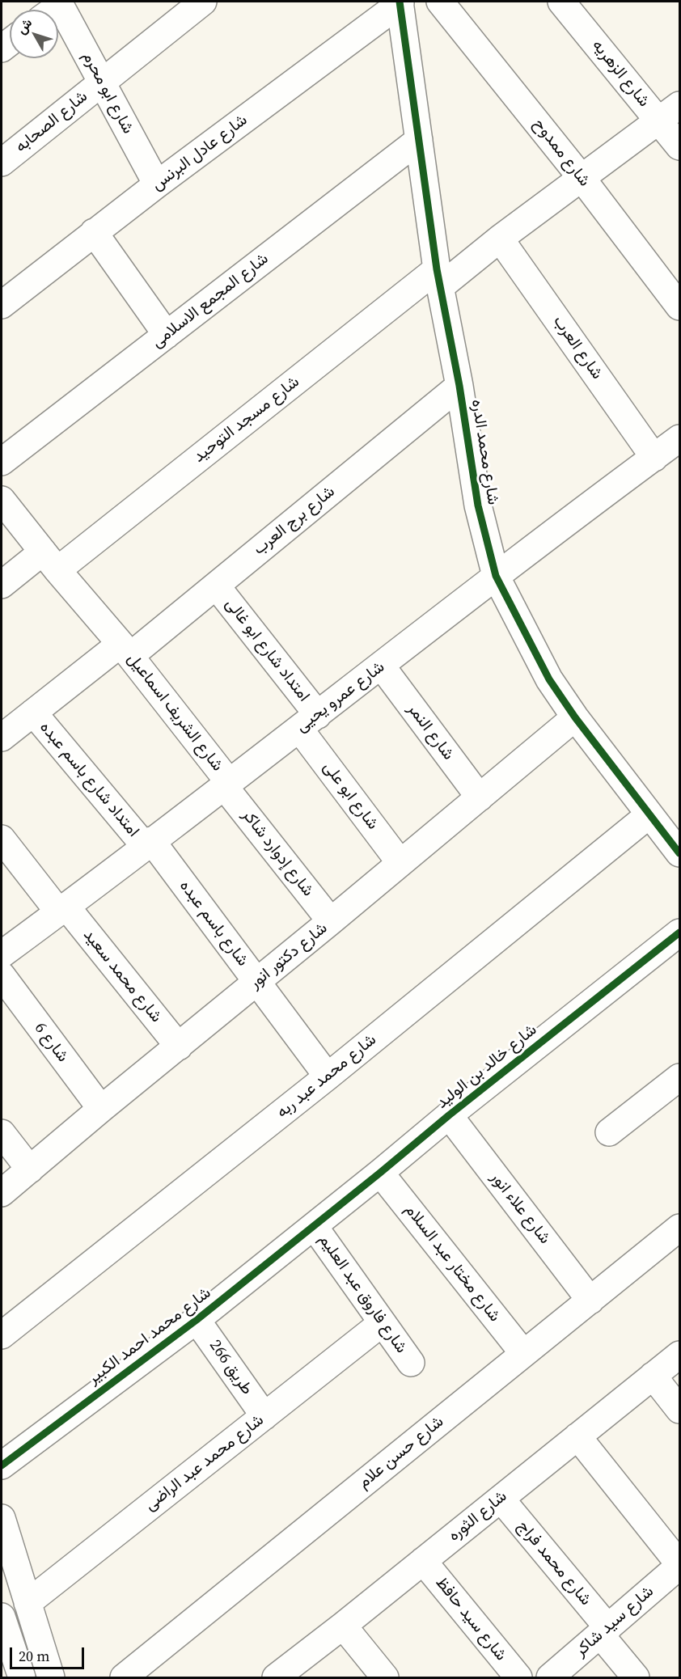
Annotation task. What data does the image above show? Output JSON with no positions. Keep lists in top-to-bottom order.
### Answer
{
  "streets": {
    "street": [
      "شارع الزهريه",
      "شارع ابو محرم",
      "شارع الصحابه",
      "شارع عادل البرنس",
      "شارع ممدوح",
      "شارع المجمع الاسلامى",
      "شارع العرب",
      "شارع مسجد التوحيد",
      "شارع محمد الدره",
      "شارع برج العرب",
      "امتداد شارع ابو غالى",
      "شارع عمرو يحيى",
      "شارع الشريف اسماعيل",
      "شارع النمر",
      "امتداد شارع باسم عبده",
      "شارع ابو على",
      "شارع إدوارد شاكر",
      "شارع باسم عبده",
      "شارع دكتور انور",
      "شارع محمد سعيد",
      "شارع 6",
      "شارع خالد بن الوليد",
      "شارع محمد عبد ربه",
      "شارع علاء انور",
      "شارع مختار عبد السلام",
      "شارع فاروق عبد العليم",
      "شارع محمد احمد الكبير",
      "طريق 266",
      "شارع حسن علام",
      "شارع محمد عبد الراضى",
      "شارع الثوره",
      "شارع محمد فراج",
      "شارع سيد حافظ",
      "شارع سيد شاكر"
    ]
  },
  "crossings": [
    ["شارع الزهريه", "شارع مسجد التوحيد"],
    ["شارع ابو محرم", "شارع الصحابه"],
    ["شارع ابو محرم", "شارع عادل البرنس"],
    ["شارع عادل البرنس", "شارع محمد الدره"],
    ["شارع ممدوح", "شارع مسجد التوحيد"],
    ["شارع المجمع الاسلامى", "شارع محمد الدره"],
    ["شارع العرب", "شارع مسجد التوحيد"],
    ["شارع العرب", "شارع عمرو يحيى"],
    ["شارع مسجد التوحيد", "شارع محمد الدره"],
    ["شارع مسجد التوحيد", "شارع الشريف اسماعيل"],
    ["شارع محمد الدره", "شارع برج العرب"],
    ["شارع محمد الدره", "شارع عمرو يحيى"],
    ["شارع محمد الدره", "شارع دكتور انور"],
    ["شارع محمد الدره", "شارع محمد عبد ربه"],
    ["شارع برج العرب", "امتداد شارع ابو غالى"],
    ["شارع برج العرب", "شارع الشريف اسماعيل"],
    ["شارع برج العرب", "امتداد شارع باسم عبده"],
    ["امتداد شارع ابو غالى", "شارع عمرو يحيى"],
    ["امتداد شارع ابو غالى", "شارع ابو على"],
    ["شارع عمرو يحيى", "شارع الشريف اسماعيل"],
    ["شارع عمرو يحيى", "شارع النمر"],
    ["شارع عمرو يحيى", "امتداد شارع باسم عبده"],
    ["شارع عمرو يحيى", "شارع ابو على"],
    ["شارع عمرو يحيى", "شارع إدوارد شاكر"],
    ["شارع عمرو يحيى", "شارع باسم عبده"],
    ["شارع عمرو يحيى", "شارع محمد سعيد"],
    ["شارع الشريف اسماعيل", "شارع إدوارد شاكر"],
    ["شارع النمر", "شارع دكتور انور"],
    ["امتداد شارع باسم عبده", "شارع باسم عبده"],
    ["شارع ابو على", "شارع دكتور انور"],
    ["شارع إدوارد شاكر", "شارع دكتور انور"],
    ["شارع باسم عبده", "شارع دكتور انور"],
    ["شارع باسم عبده", "شارع محمد عبد ربه"],
    ["شارع دكتور انور", "شارع محمد سعيد"],
    ["شارع دكتور انور", "شارع 6"],
    ["شارع خالد بن الوليد", "شارع علاء انور"],
    ["شارع خالد بن الوليد", "شارع مختار عبد السلام"],
    ["شارع خالد بن الوليد", "شارع فاروق عبد العليم"],
    ["شارع خالد بن الوليد", "شارع محمد احمد الكبير"],
    ["شارع علاء انور", "شارع حسن علام"],
    ["شارع مختار عبد السلام", "شارع حسن علام"],
    ["شارع فاروق عبد العليم", "شارع محمد احمد الكبير"],
    ["شارع فاروق عبد العليم", "شارع محمد عبد الراضى"],
    ["شارع محمد احمد الكبير", "طريق 266"],
    ["طريق 266", "شارع محمد عبد الراضى"],
    ["شارع الثوره", "شارع محمد فراج"],
    ["شارع الثوره", "شارع سيد حافظ"],
    ["شارع محمد فراج", "شارع سيد شاكر"]
  ],
  "scale_bar": "20 m",
  "north": "top left"
}
